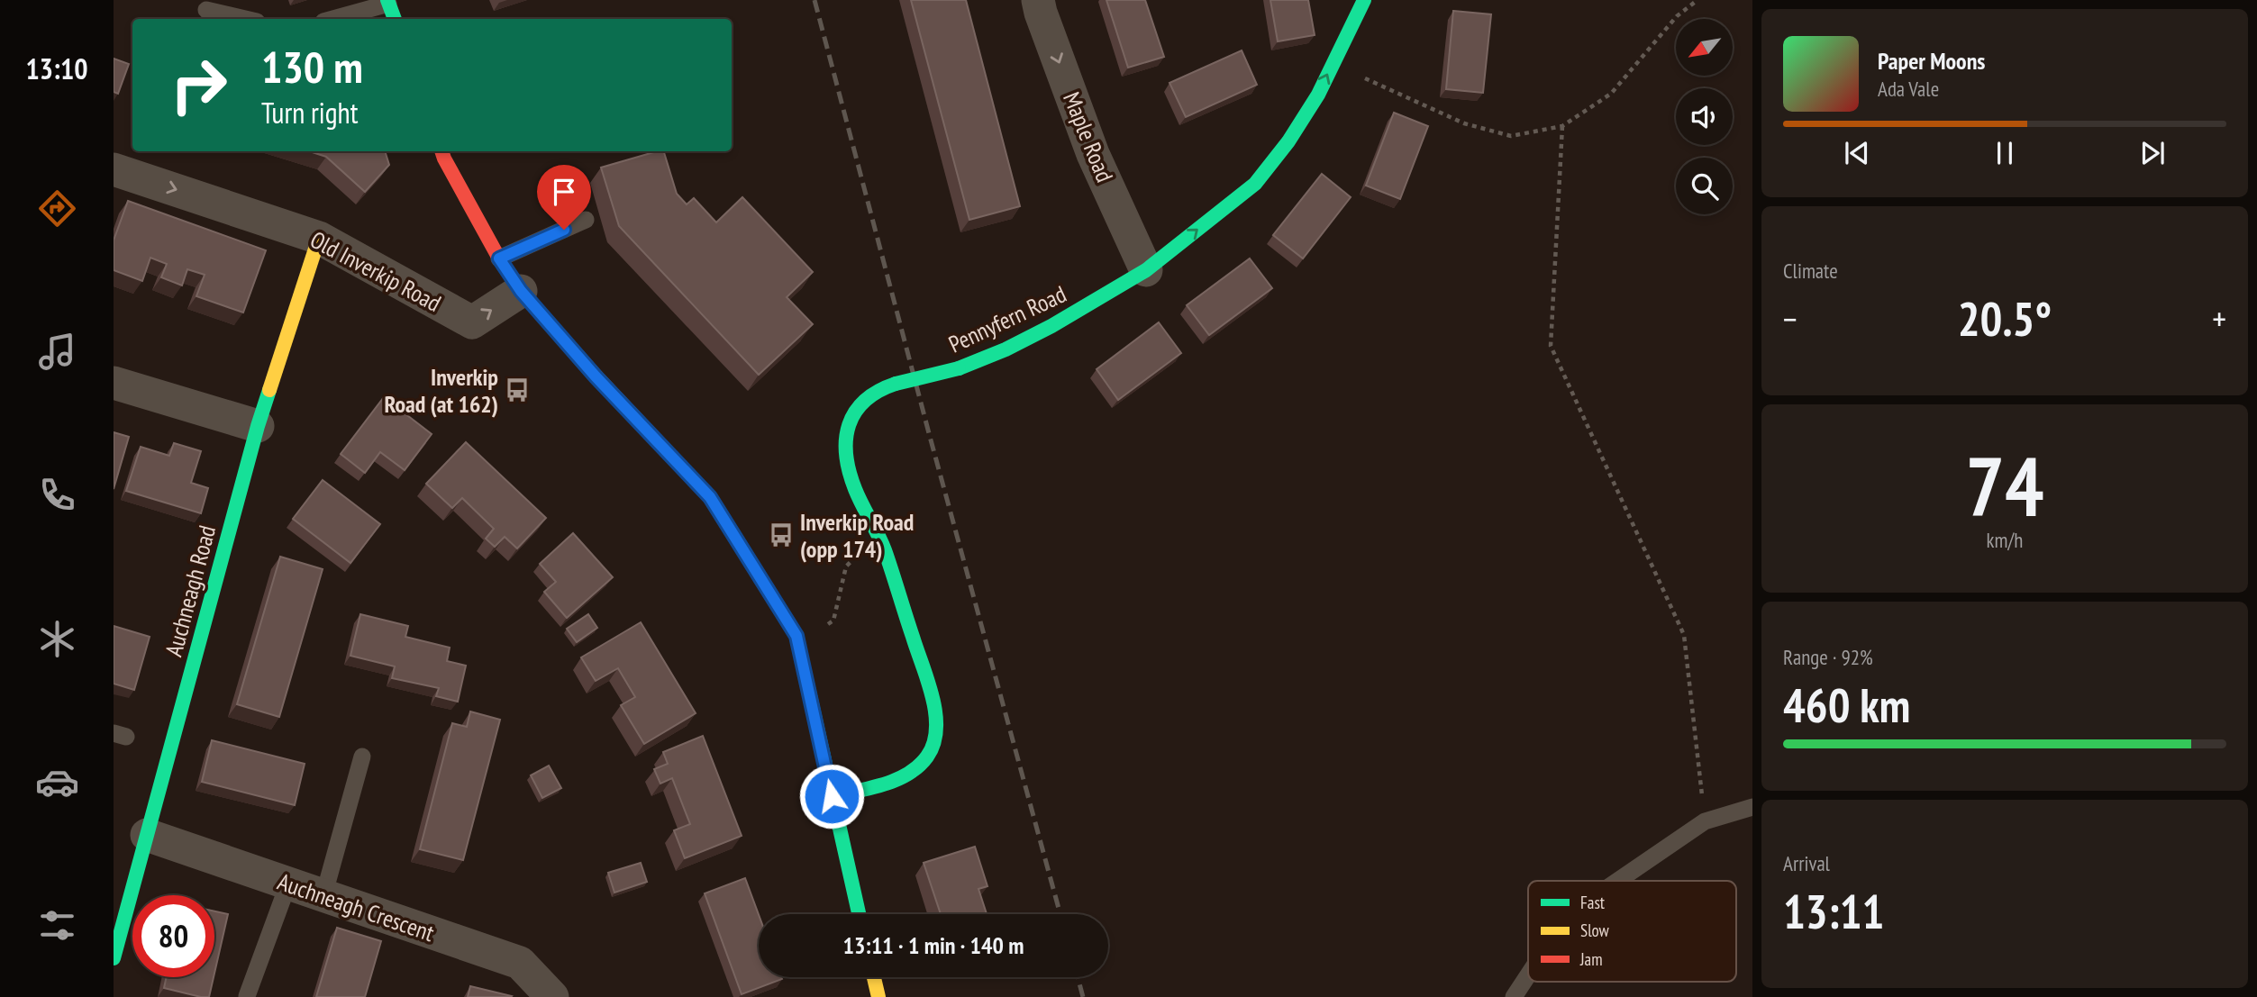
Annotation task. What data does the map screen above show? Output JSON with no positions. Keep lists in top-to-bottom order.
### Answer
{
  "streets": {
    "main road": ["Pennyfern Road", "Auchneagh Road"],
    "street": ["Maple Road", "Old Inverkip Road", "Auchneagh Crescent"]
  },
  "crossings": [
    ["Maple Road", "Pennyfern Road"],
    ["Old Inverkip Road", "Auchneagh Road"],
    ["Auchneagh Road", "Auchneagh Crescent"]
  ],
  "one_way": ["Maple Road"],
  "places": {
    "bus stop": ["Inverkip Road (at 162)", "Inverkip Road (opp 174)"]
  },
  "legend": ["Fast", "Slow", "Jam"],
  "north": "bottom left",
  "page": {
    "tabs": "13:10",
    "turn": ["130 m", "Turn right"],
    "song": ["Paper Moons", "Ada Vale"],
    "tile": [
      "Climate",
      ["74", "km/h"],
      ["Range · 92%", "460 km"],
      ["Arrival", "13:11"]
    ],
    "heat": ["−", "20.5°", "+"],
    "limit": "80",
    "trip": "13:11 · 1 min · 140 m"
  }
}
